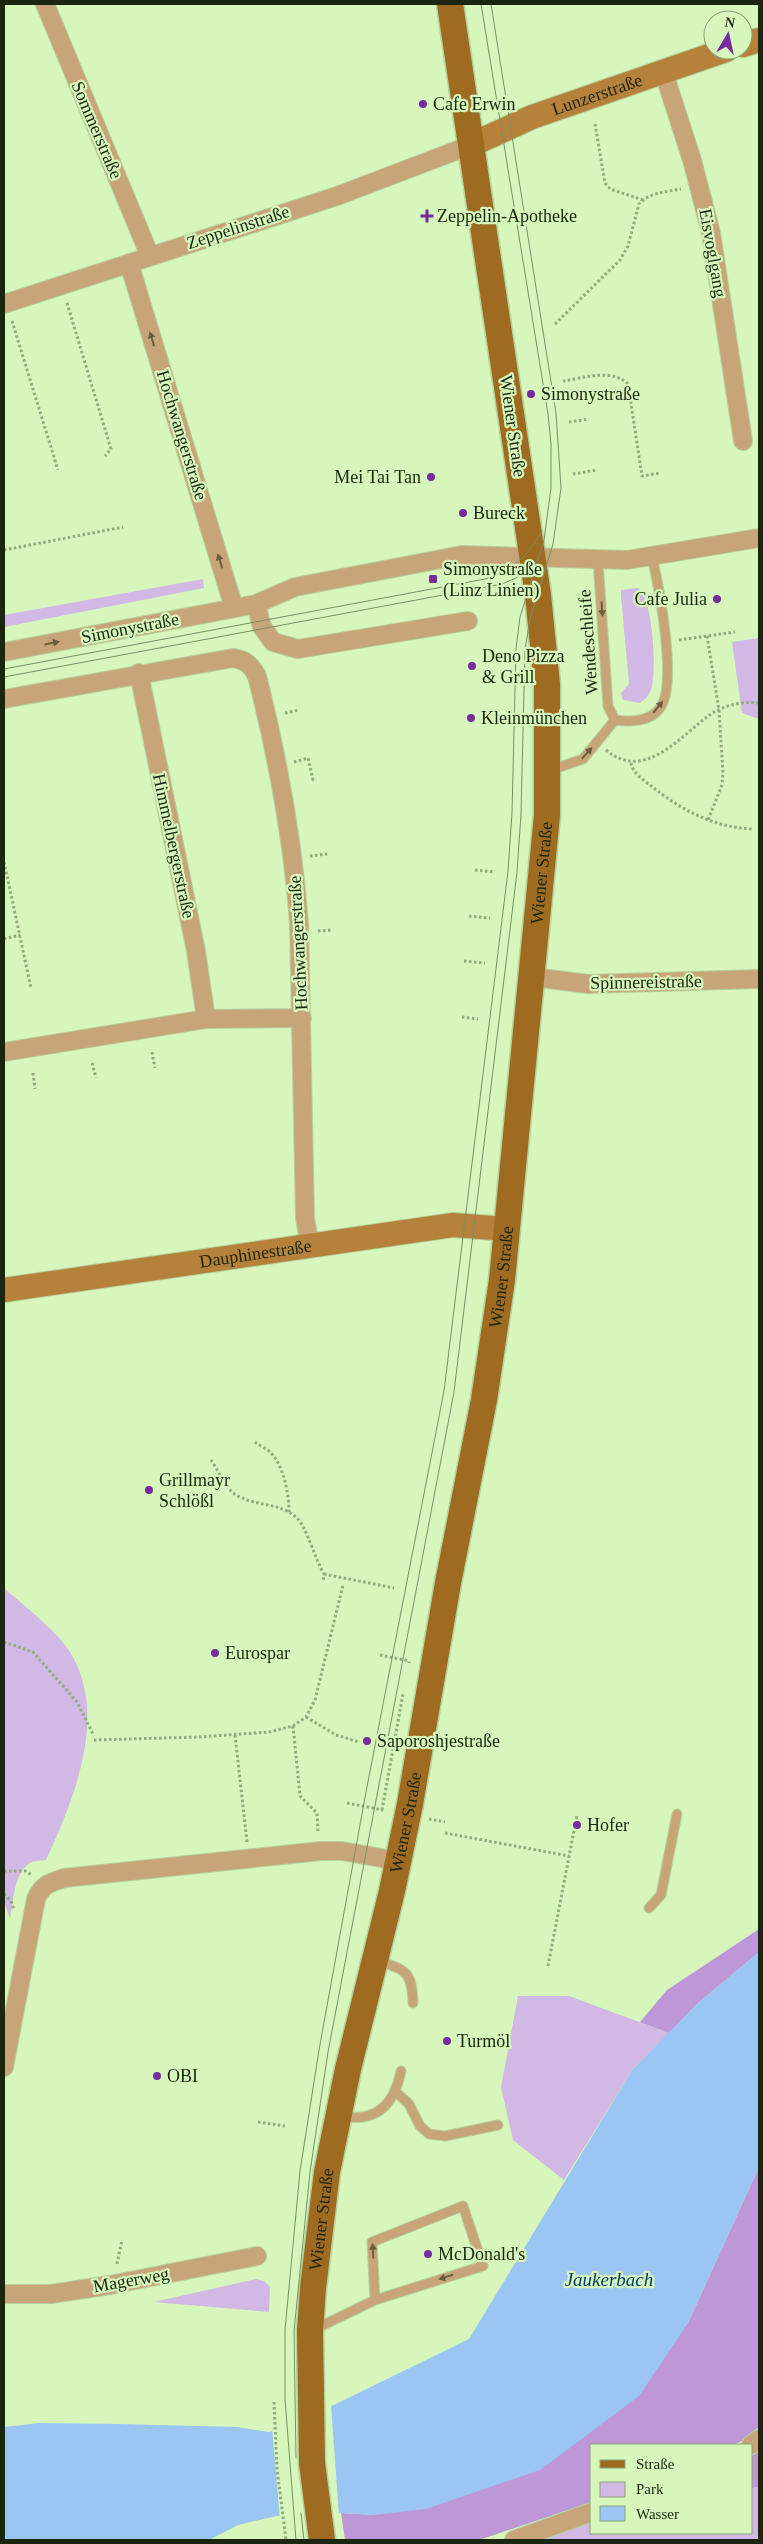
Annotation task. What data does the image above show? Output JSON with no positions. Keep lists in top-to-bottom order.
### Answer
{
  "streets": {
    "main road": ["Lunzerstraße", "Wiener Straße", "Dauphinestraße"],
    "street": [
      "Sommerstraße",
      "Zeppelinstraße",
      "Eisvoglgang",
      "Hochwangerstraße",
      "Simonystraße",
      "Himmelbergerstraße",
      "Spinnereistraße",
      "Magerweg"
    ],
    "lane": ["Wendeschleife"]
  },
  "crossings": [
    ["Lunzerstraße", "Zeppelinstraße"],
    ["Lunzerstraße", "Eisvoglgang"],
    ["Lunzerstraße", "Wiener Straße"],
    ["Sommerstraße", "Zeppelinstraße"],
    ["Zeppelinstraße", "Wiener Straße"],
    ["Zeppelinstraße", "Hochwangerstraße"],
    ["Wiener Straße", "Simonystraße"],
    ["Wiener Straße", "Spinnereistraße"],
    ["Wiener Straße", "Dauphinestraße"],
    ["Hochwangerstraße", "Simonystraße"],
    ["Hochwangerstraße", "Himmelbergerstraße"],
    ["Hochwangerstraße", "Dauphinestraße"],
    ["Simonystraße", "Wendeschleife"]
  ],
  "water": ["Jaukerbach"],
  "places": {
    "other": [
      "Cafe Erwin",
      "Simonystraße",
      "Mei Tai Tan",
      "Bureck",
      "Cafe Julia",
      "Deno Pizza & Grill",
      "Kleinmünchen",
      "Grillmayr Schlößl",
      "Eurospar",
      "Saporoshjestraße",
      "Hofer",
      "Turmöl",
      "OBI",
      "McDonald's"
    ],
    "health": ["Zeppelin-Apotheke"],
    "transit": ["Simonystraße (Linz Linien)"]
  },
  "legend": ["Straße", "Park", "Wasser"],
  "north": "top"
}
